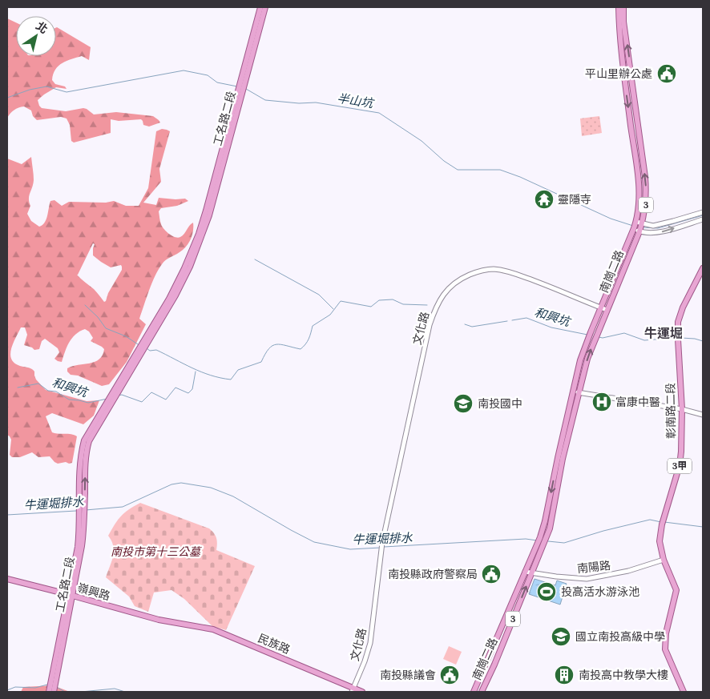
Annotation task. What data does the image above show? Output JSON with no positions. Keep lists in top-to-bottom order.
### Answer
{
  "streets": {
    "main road": [
      "工名路二段",
      "3",
      "南崗二路",
      "彰南路二段",
      "3甲",
      "嶺興路",
      "民族路"
    ],
    "street": ["文化路", "南陽路"]
  },
  "crossings": [
    ["工名路二段", "嶺興路"],
    ["南崗二路", "文化路"],
    ["南崗二路", "南陽路"],
    ["文化路", "民族路"],
    ["彰南路二段", "南陽路"],
    ["嶺興路", "民族路"]
  ],
  "districts": ["牛運堀"],
  "water": ["半山坑", "和興坑", "牛運堀排水"],
  "parks": ["南投市第十三公墓"],
  "places": {
    "public building": ["平山里辦公處", "南投縣政府警察局", "南投縣議會"],
    "temple": ["靈隱寺"],
    "hospital": ["富康中醫"],
    "school or university": ["南投國中", "國立南投高級中學"],
    "sports": ["投高活水游泳池"],
    "building": ["南投高中教學大樓"]
  },
  "north": "top right"
}
